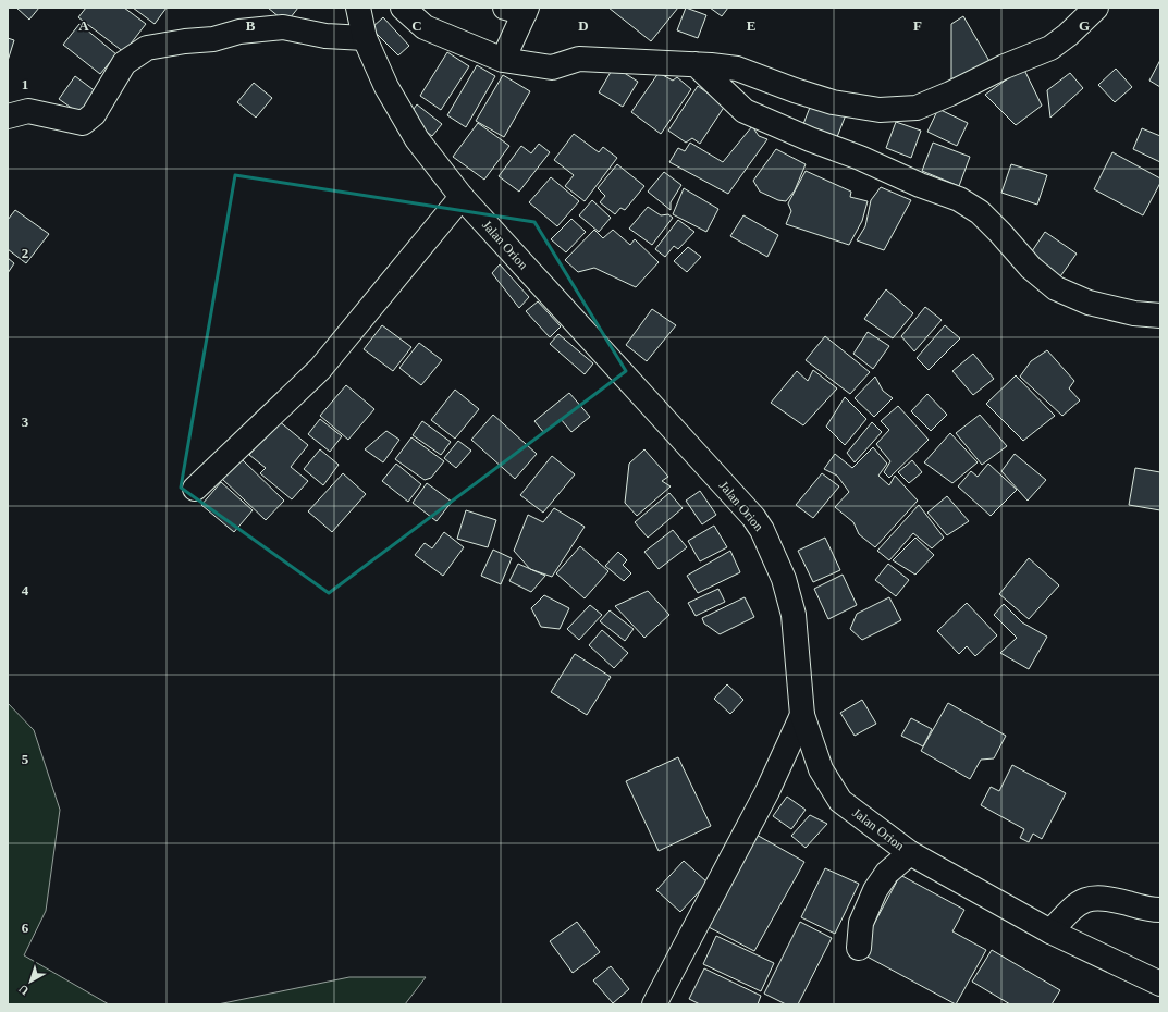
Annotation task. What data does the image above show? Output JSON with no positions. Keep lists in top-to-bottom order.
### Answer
{
  "streets": {
    "main road": ["Jalan Orion"]
  },
  "north": "bottom left",
  "grid": {
    "columns": [
      "A",
      "B",
      "C",
      "D",
      "E",
      "F",
      "G"
    ],
    "rows": [
      "1",
      "2",
      "3",
      "4",
      "5",
      "6"
    ]
  }
}
